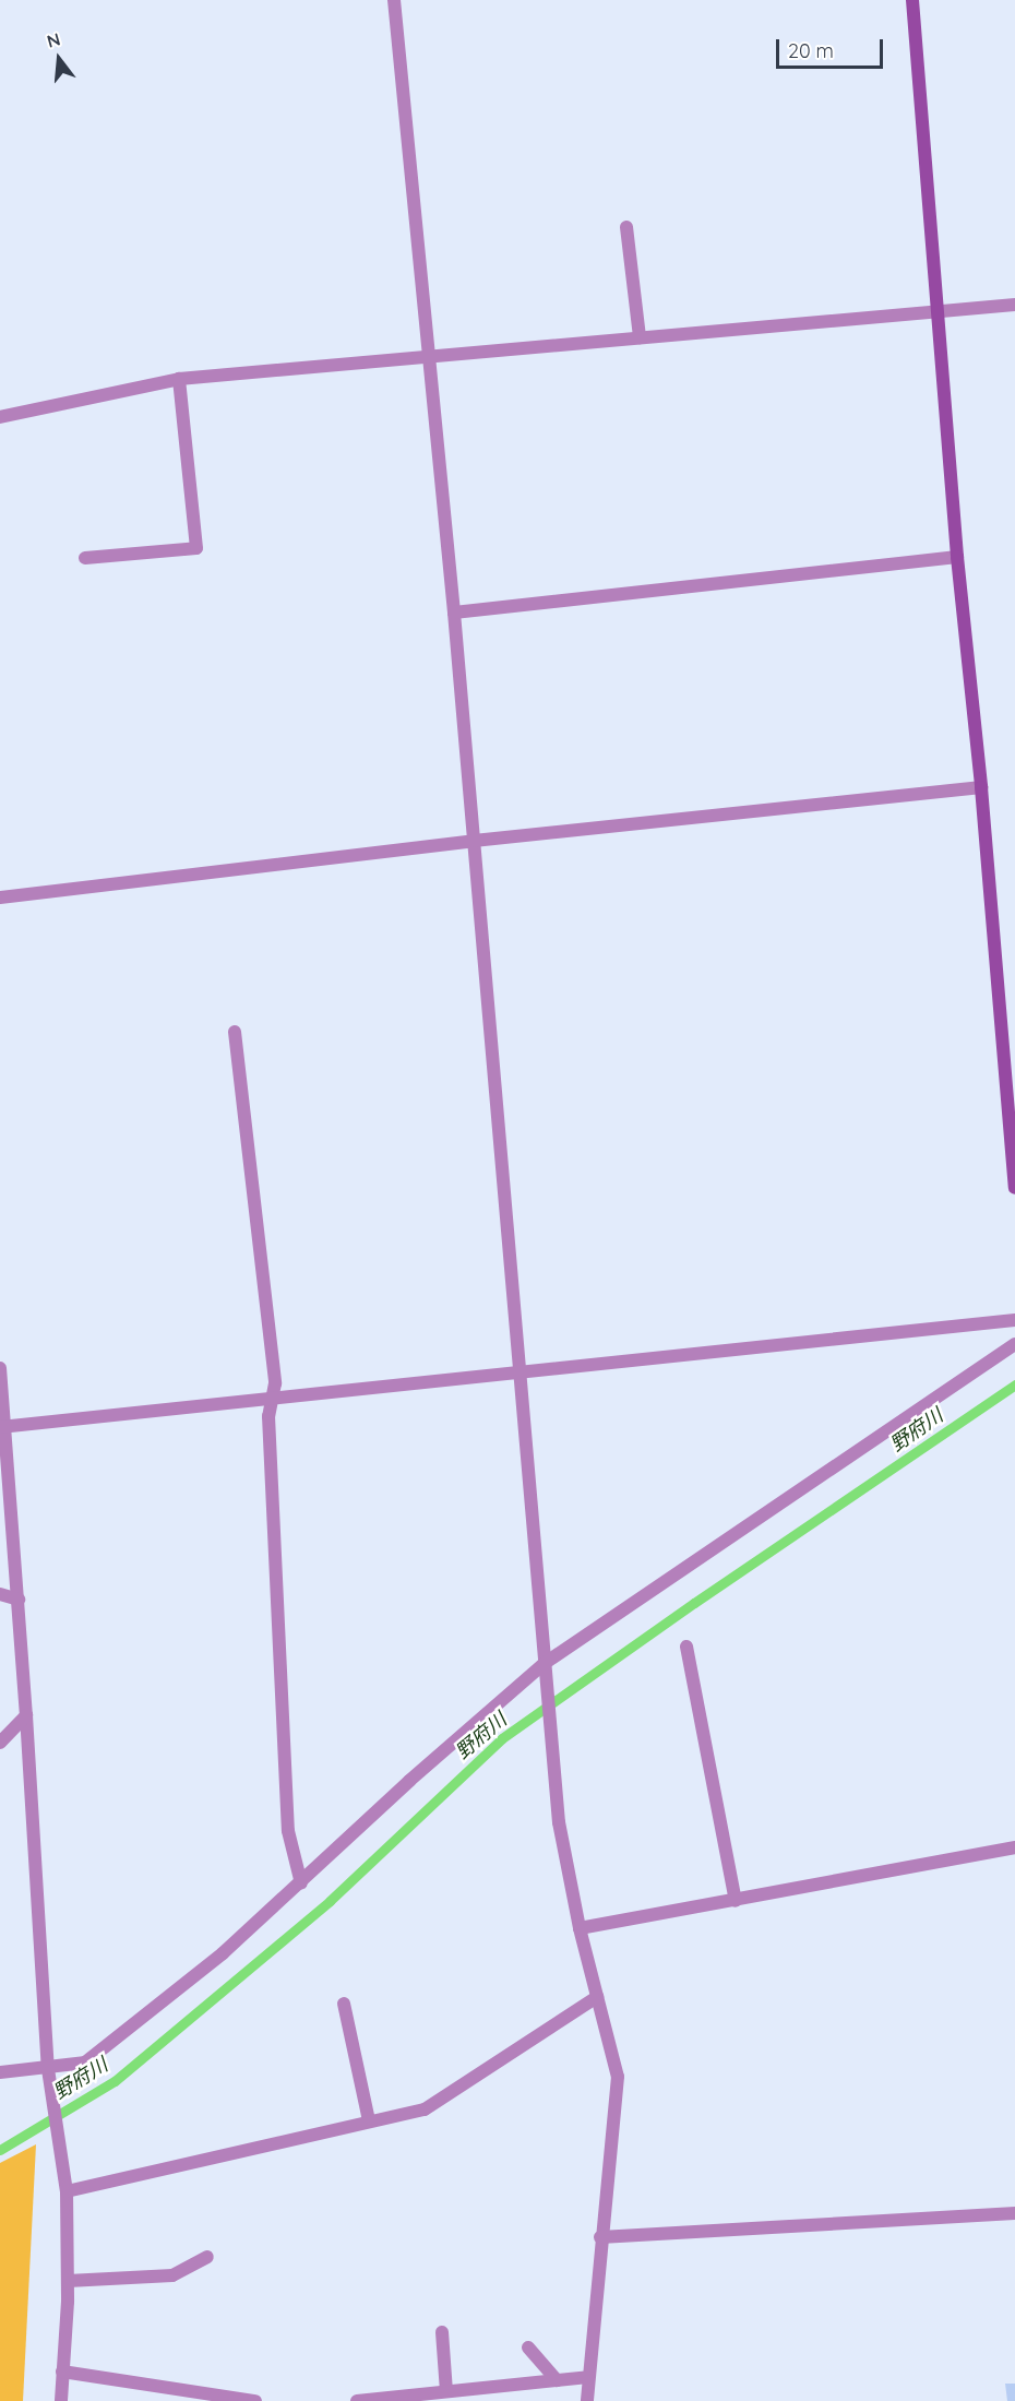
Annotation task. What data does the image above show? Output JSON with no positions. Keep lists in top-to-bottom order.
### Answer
{
  "water": ["野府川"],
  "scale_bar": "20 m",
  "north": "top"
}
